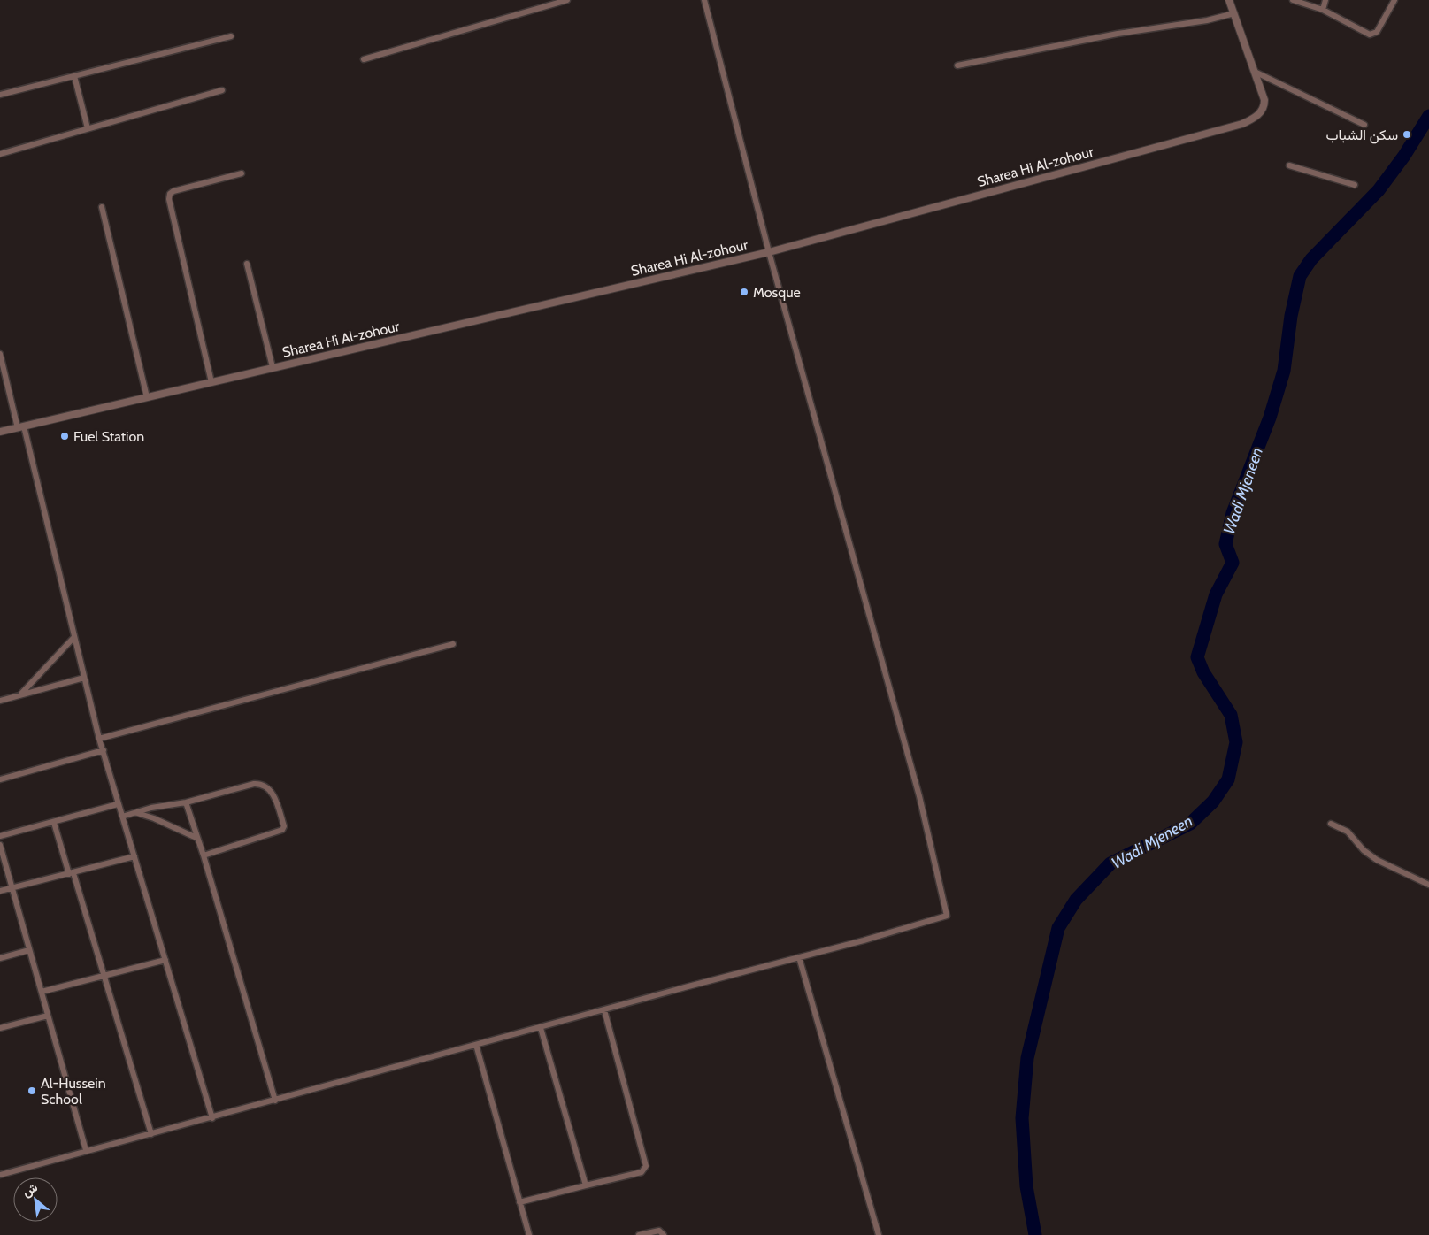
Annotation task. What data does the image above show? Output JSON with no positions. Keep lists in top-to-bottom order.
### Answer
{
  "streets": {
    "street": ["Sharea Hi Al-zohour"]
  },
  "water": ["Wadi Mjeneen"],
  "places": [
    "سكن الشباب",
    "Mosque",
    "Fuel Station",
    "Al-Hussein School"
  ],
  "north": "top left"
}
